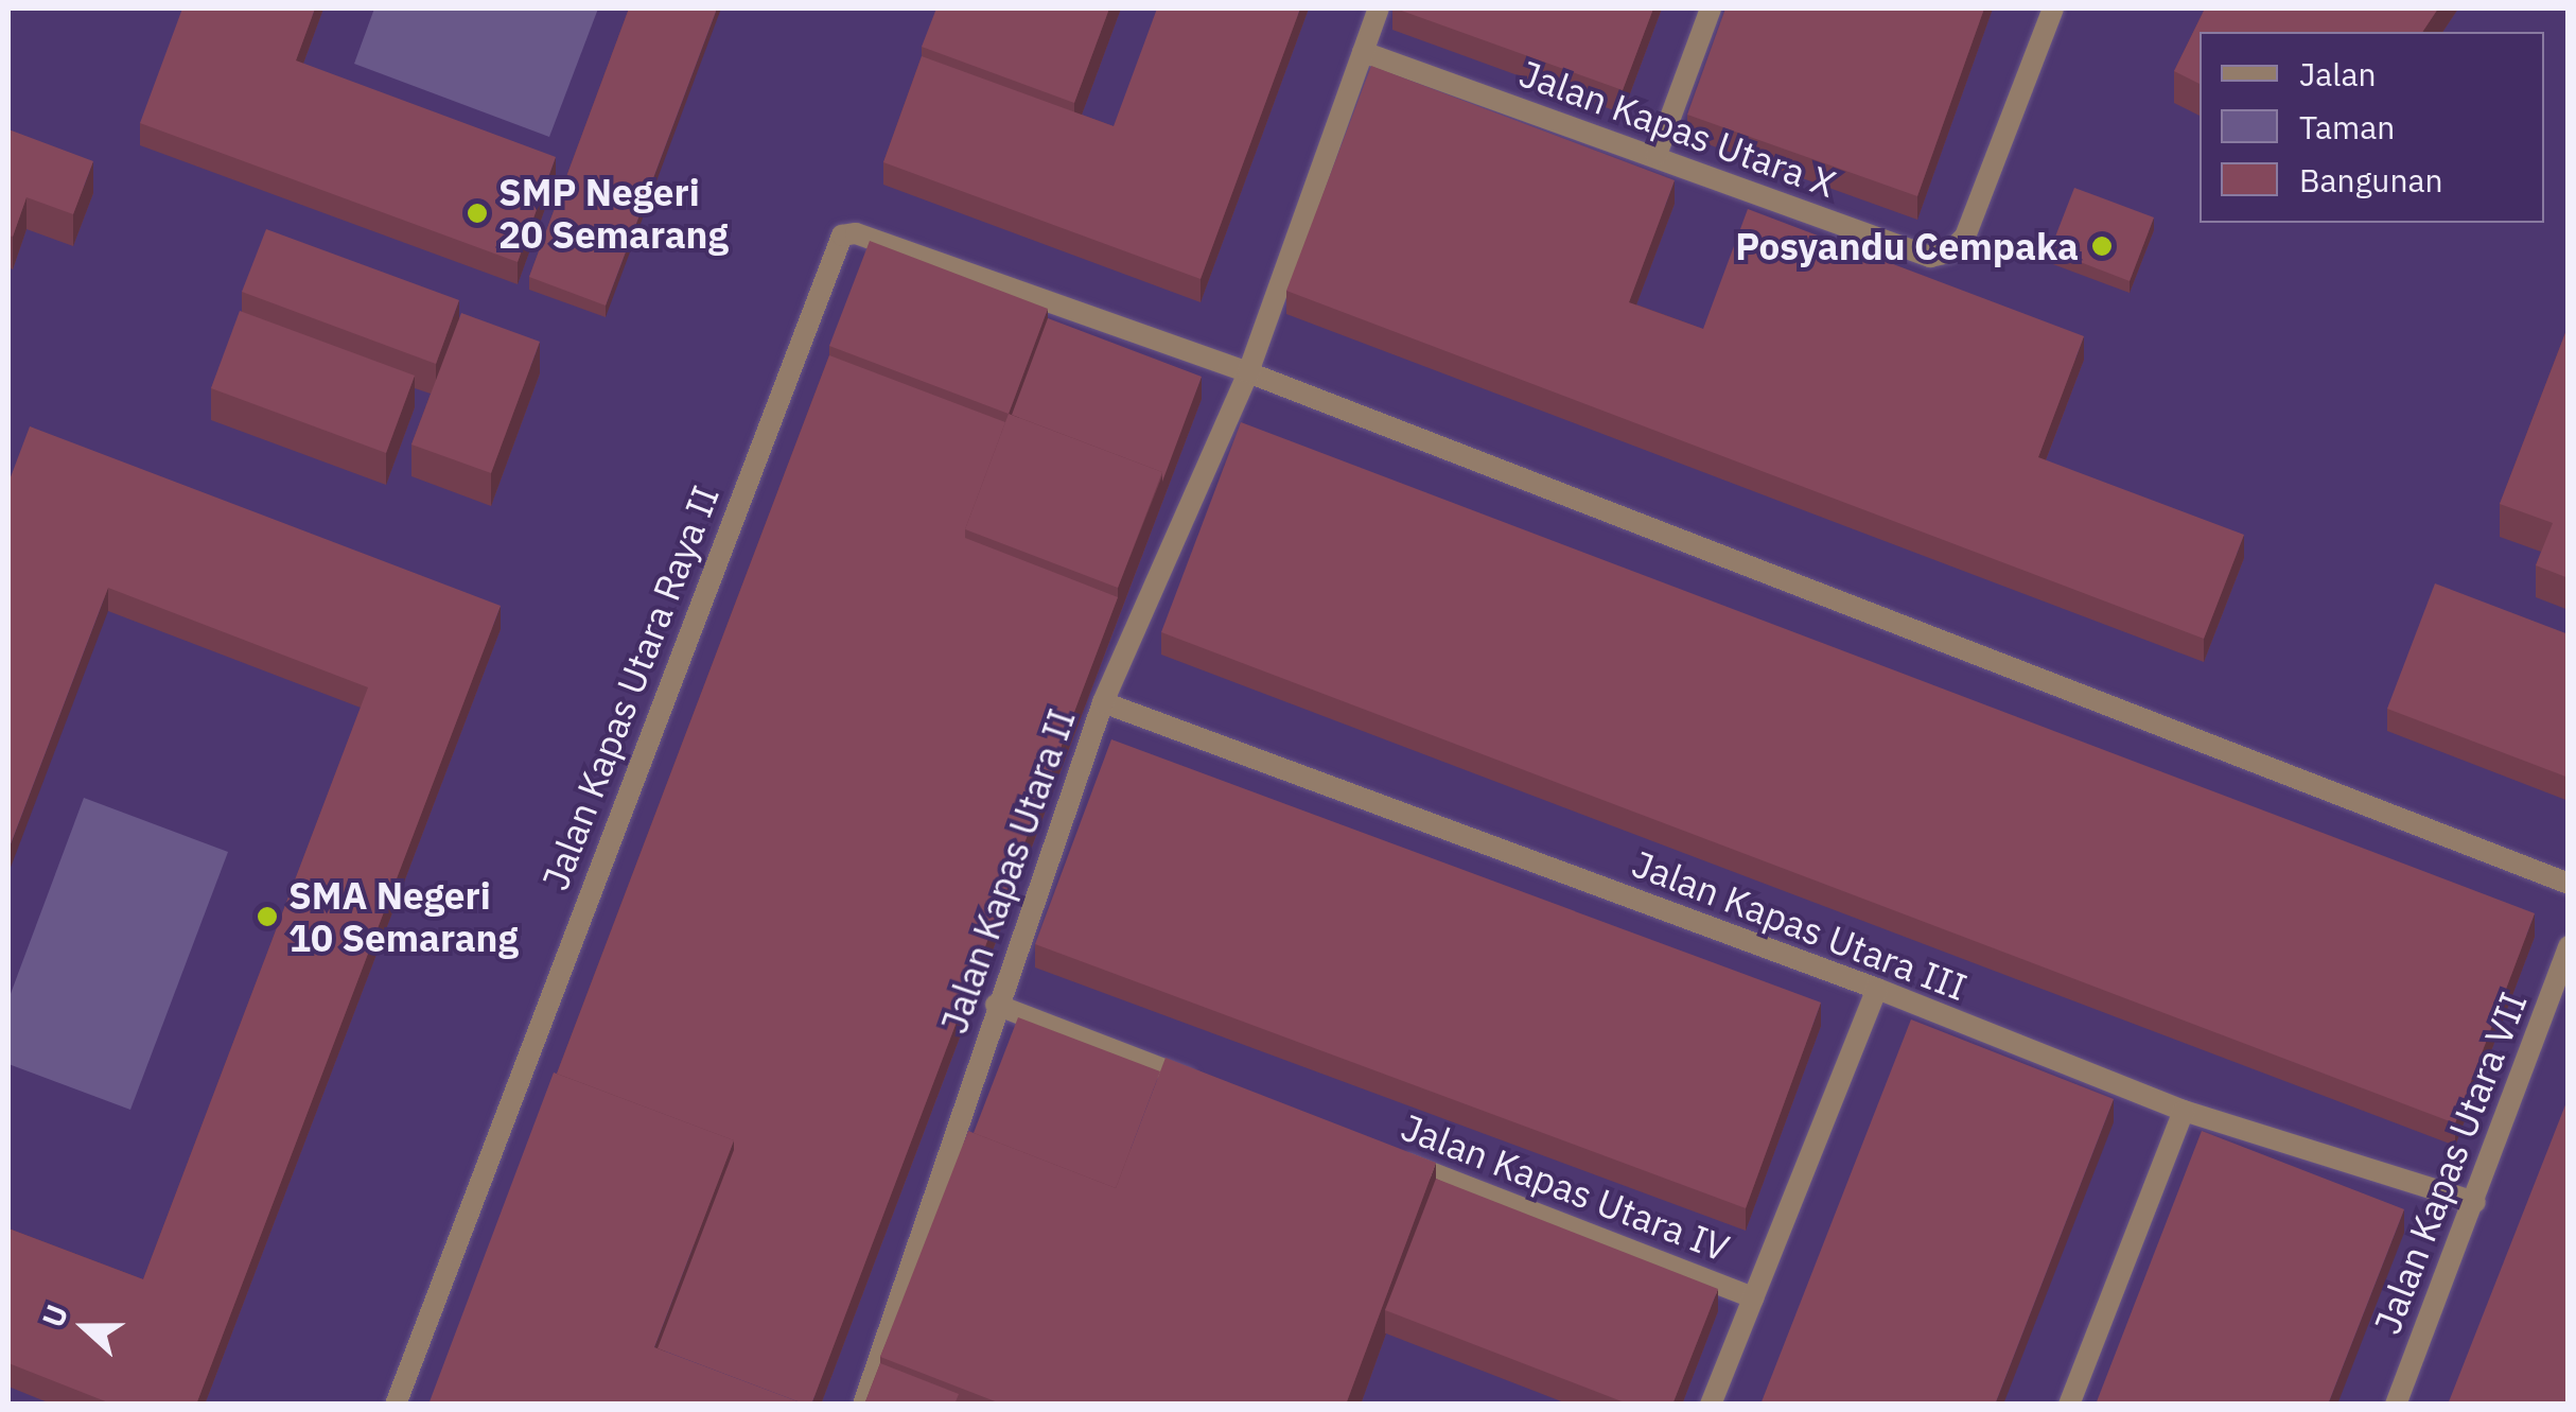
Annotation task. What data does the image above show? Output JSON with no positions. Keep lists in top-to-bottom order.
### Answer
{
  "streets": {
    "street": [
      "Jalan Kapas Utara X",
      "Jalan Kapas Utara Raya II",
      "Jalan Kapas Utara II",
      "Jalan Kapas Utara III",
      "Jalan Kapas Utara VII",
      "Jalan Kapas Utara IV"
    ]
  },
  "crossings": [
    ["Jalan Kapas Utara X", "Jalan Kapas Utara II"],
    ["Jalan Kapas Utara Raya II", "Jalan Kapas Utara II"],
    ["Jalan Kapas Utara II", "Jalan Kapas Utara III"],
    ["Jalan Kapas Utara III", "Jalan Kapas Utara VII"]
  ],
  "places": ["SMP Negeri 20 Semarang", "Posyandu Cempaka", "SMA Negeri 10 Semarang"],
  "legend": ["Jalan", "Taman", "Bangunan"],
  "north": "left"
}
